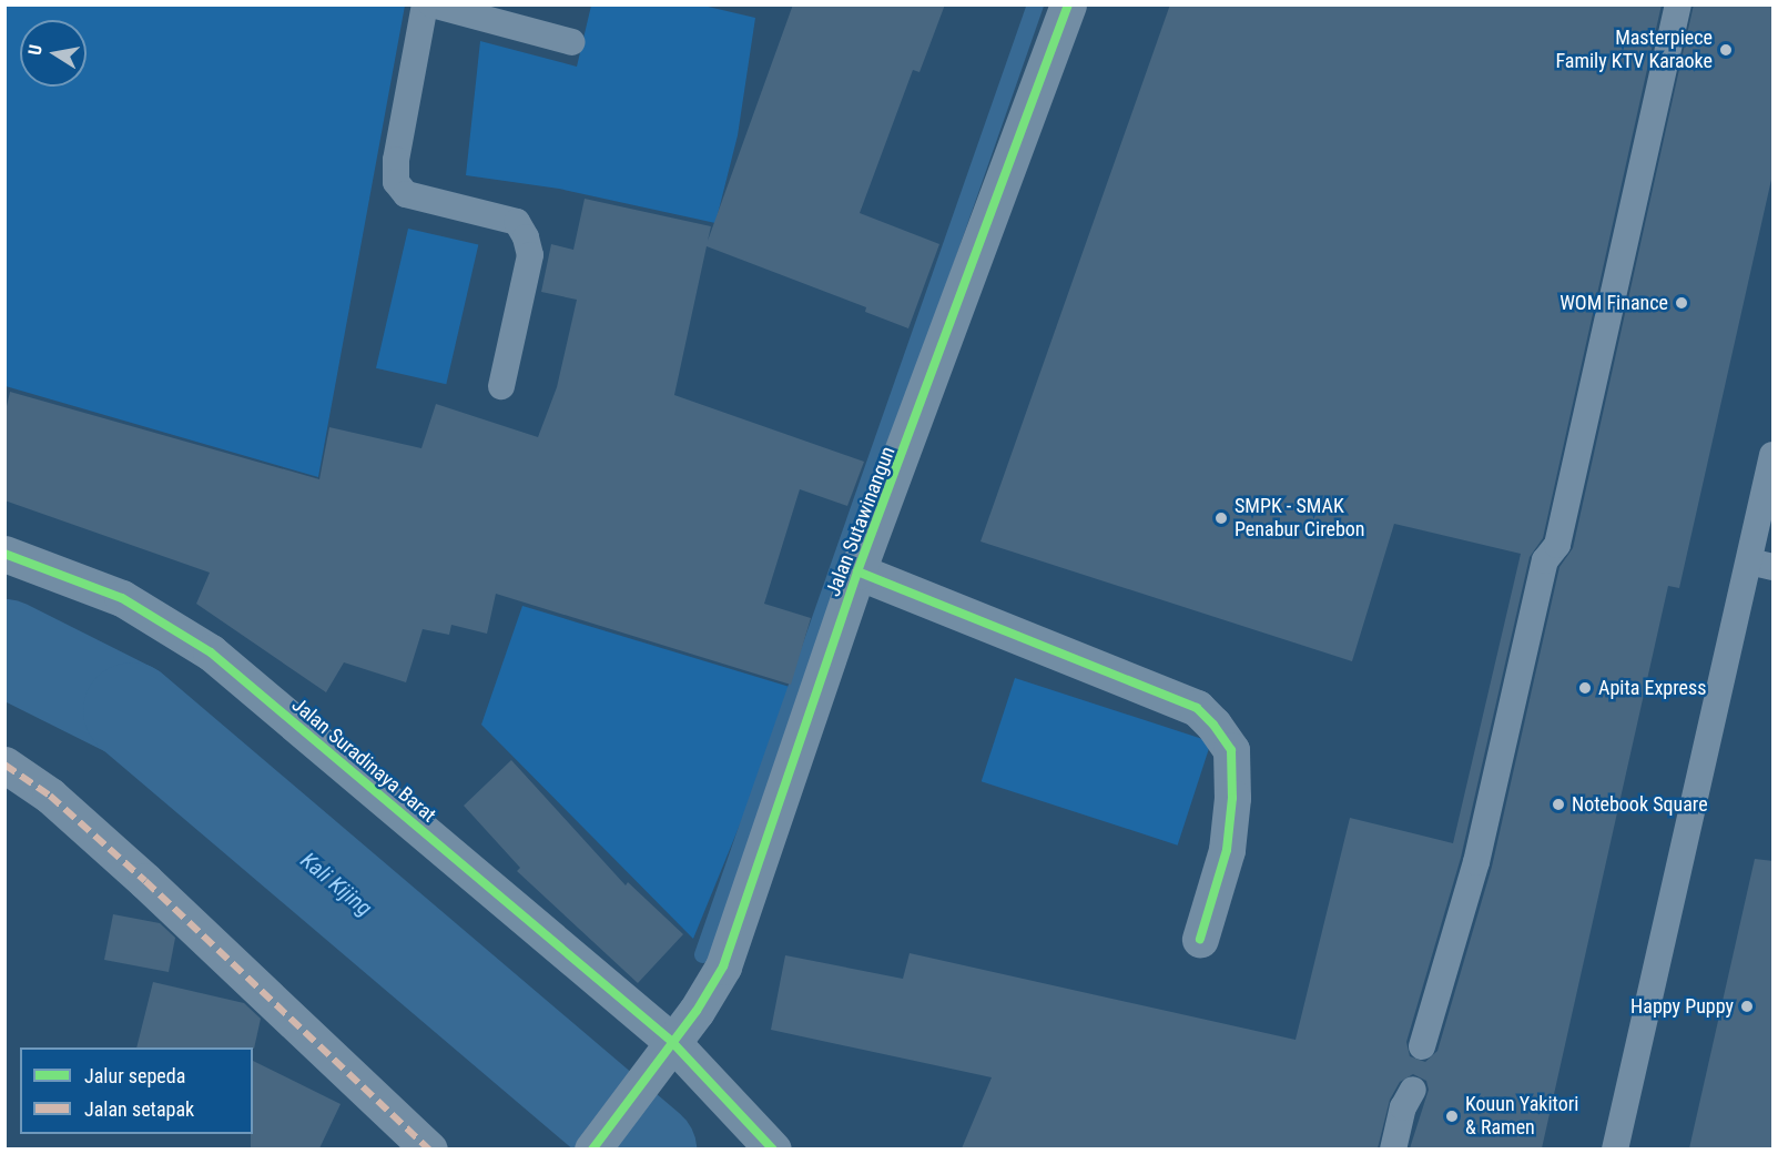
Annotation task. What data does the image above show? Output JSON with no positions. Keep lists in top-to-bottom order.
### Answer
{
  "streets": {
    "street": ["Jalan Sutawinangun", "Jalan Suradinaya Barat"]
  },
  "crossings": [
    ["Jalan Sutawinangun", "Jalan Suradinaya Barat"]
  ],
  "water": ["Kali Kijing"],
  "places": [
    "Masterpiece Family KTV Karaoke",
    "WOM Finance",
    "SMPK - SMAK Penabur Cirebon",
    "Apita Express",
    "Notebook Square",
    "Happy Puppy",
    "Kouun Yakitori & Ramen"
  ],
  "legend": ["Jalur sepeda", "Jalan setapak"],
  "north": "left"
}
